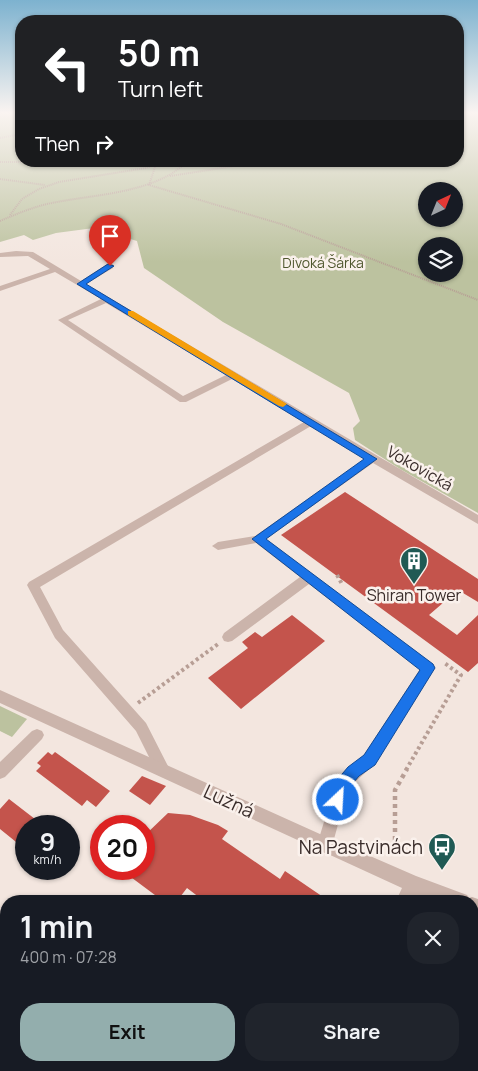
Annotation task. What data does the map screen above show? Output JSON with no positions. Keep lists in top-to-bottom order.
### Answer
{
  "streets": {
    "street": ["Lužná"],
    "lane": ["Vokovická"]
  },
  "parks": ["Divoká Šárka"],
  "places": {
    "building": ["Shiran Tower"],
    "bus stop": ["Na Pastvinách"]
  },
  "north": "top right",
  "page": {
    "turn": ["50 m", "Turn left"],
    "then": "Then",
    "speed": "9 km/h",
    "limit": "20",
    "heading": ["1 min", "400 m · 07:28"],
    "buttons": ["Exit", "Share"]
  }
}
